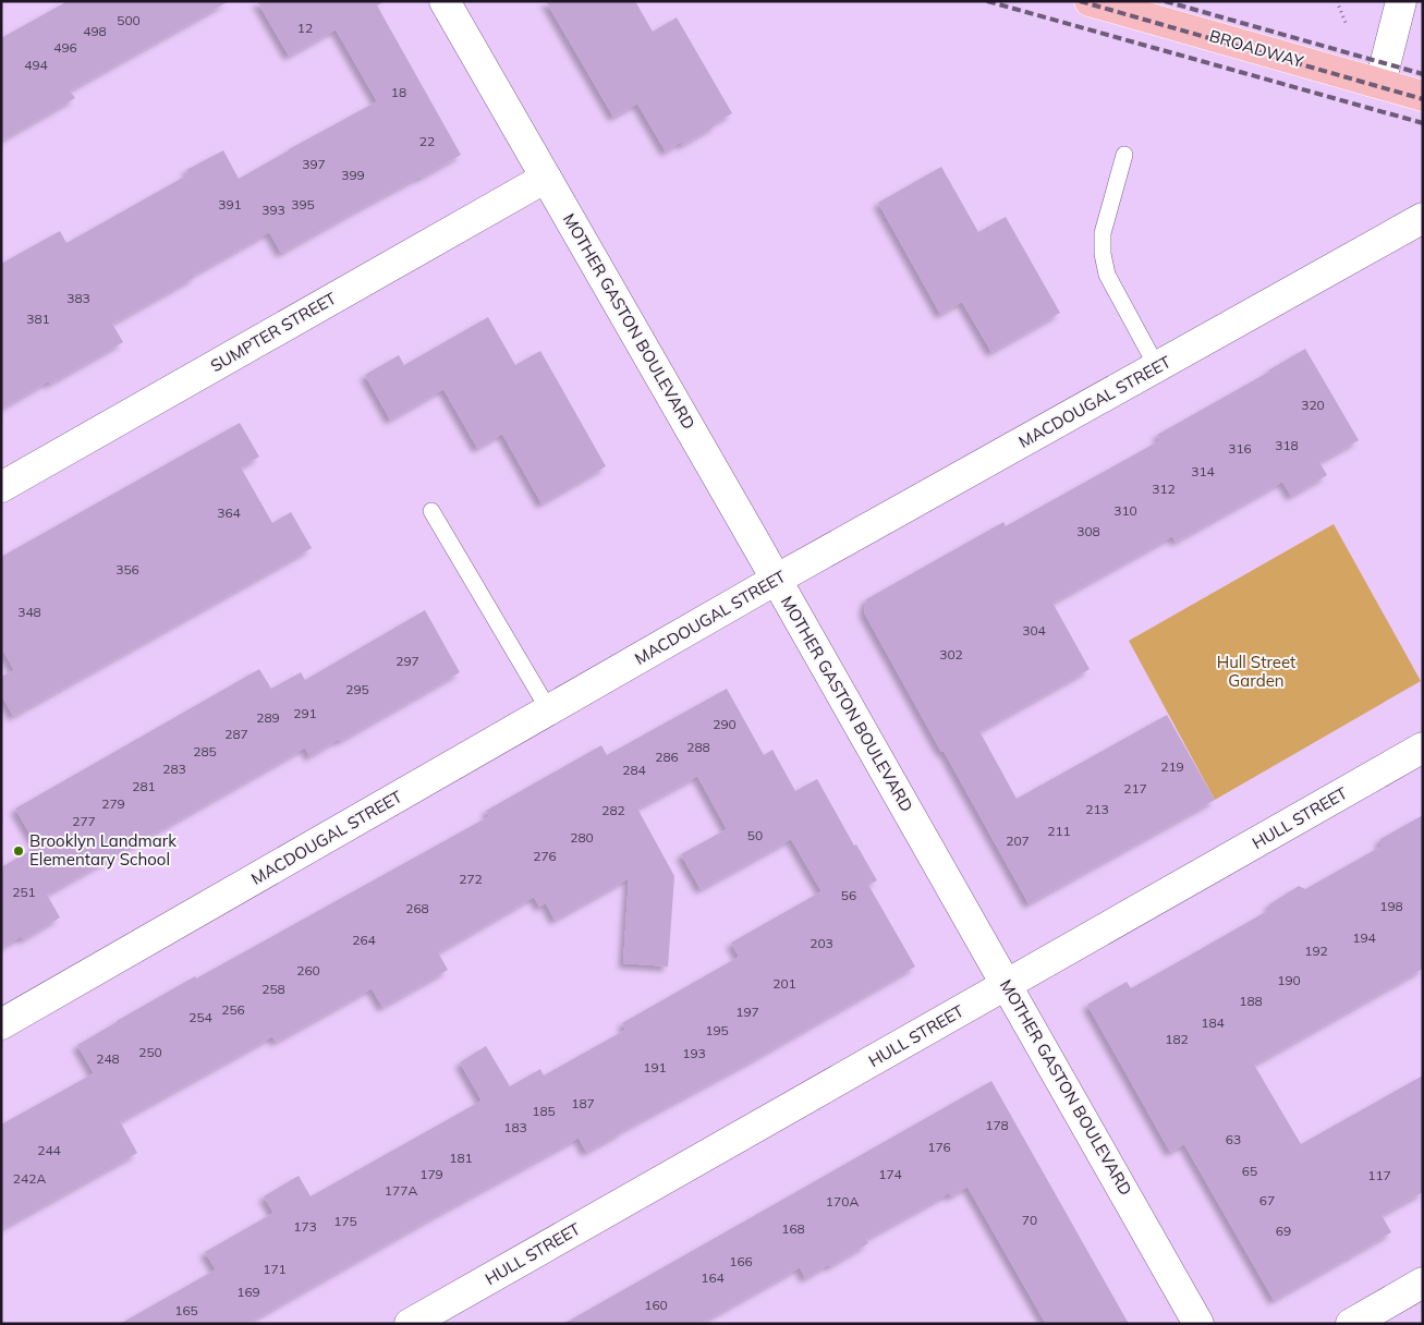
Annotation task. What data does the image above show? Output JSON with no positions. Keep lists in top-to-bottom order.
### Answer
{
  "streets": {
    "main road": ["BROADWAY"],
    "street": [
      "MOTHER GASTON BOULEVARD",
      "SUMPTER STREET",
      "MACDOUGAL STREET",
      "HULL STREET"
    ]
  },
  "crossings": [
    ["MOTHER GASTON BOULEVARD", "SUMPTER STREET"],
    ["MOTHER GASTON BOULEVARD", "MACDOUGAL STREET"],
    ["MOTHER GASTON BOULEVARD", "HULL STREET"]
  ],
  "parks": ["Hull Street Garden"],
  "places": ["Brooklyn Landmark Elementary School"],
  "house_numbers": [
    "500",
    "12",
    "498",
    "496",
    "494",
    "18",
    "22",
    "397",
    "399",
    "391",
    "395",
    "393",
    "383",
    "381",
    "320",
    "318",
    "316",
    "314",
    "312",
    "310",
    "364",
    "308",
    "356",
    "348",
    "304",
    "302",
    "297",
    "295",
    "291",
    "289",
    "290",
    "287",
    "288",
    "285",
    "286",
    "219",
    "283",
    "284",
    "281",
    "217",
    "279",
    "213",
    "282",
    "277",
    "211",
    "50",
    "280",
    "207",
    "276",
    "272",
    "251",
    "56",
    "198",
    "268",
    "194",
    "264",
    "203",
    "192",
    "260",
    "190",
    "201",
    "258",
    "188",
    "256",
    "197",
    "254",
    "184",
    "195",
    "182",
    "250",
    "193",
    "248",
    "191",
    "187",
    "185",
    "178",
    "183",
    "63",
    "176",
    "244",
    "181",
    "65",
    "179",
    "174",
    "117",
    "242A",
    "177A",
    "67",
    "170A",
    "70",
    "175",
    "173",
    "168",
    "69",
    "166",
    "171",
    "164",
    "169",
    "160",
    "165"
  ]
}
